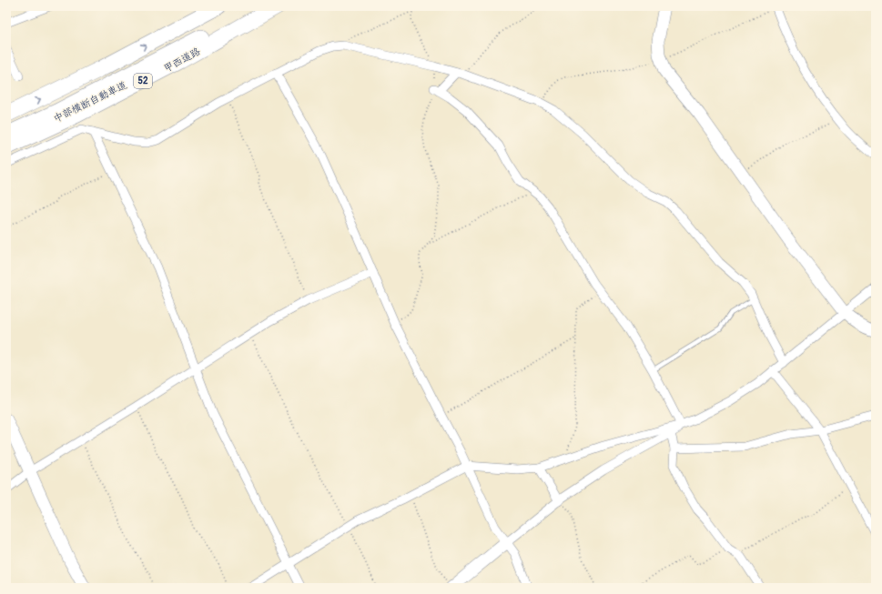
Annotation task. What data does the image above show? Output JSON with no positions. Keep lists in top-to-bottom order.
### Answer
{
  "streets": {
    "highway": ["甲西道路", "52", "中部横断自動車道"]
  }
}
